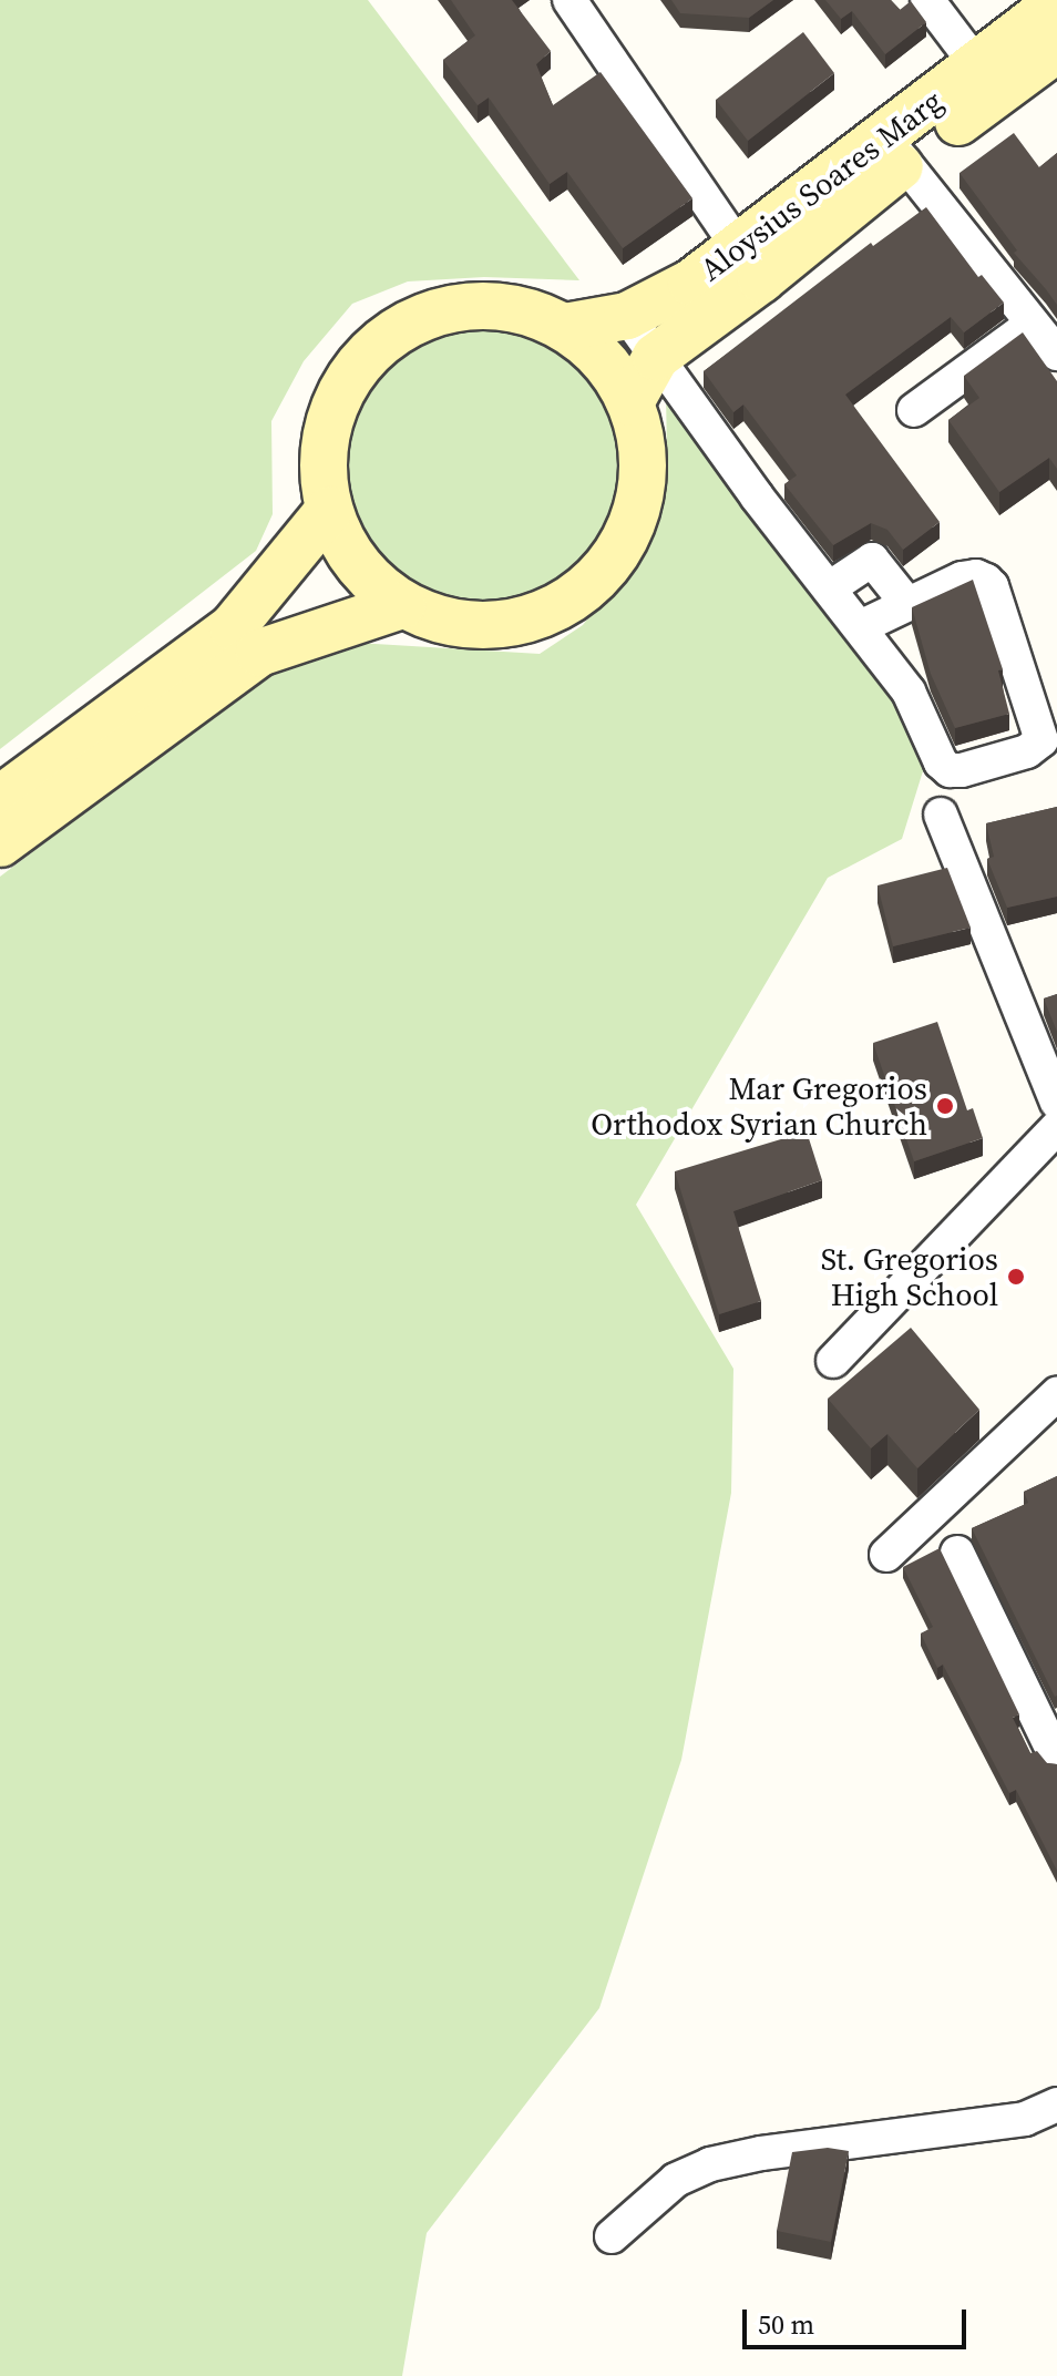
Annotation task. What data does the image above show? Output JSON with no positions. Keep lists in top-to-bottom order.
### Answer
{
  "streets": {
    "main road": ["Aloysius Soares Marg"]
  },
  "places": ["Mar Gregorios Orthodox Syrian Church", "St. Gregorios High School"],
  "scale_bar": "50 m"
}
